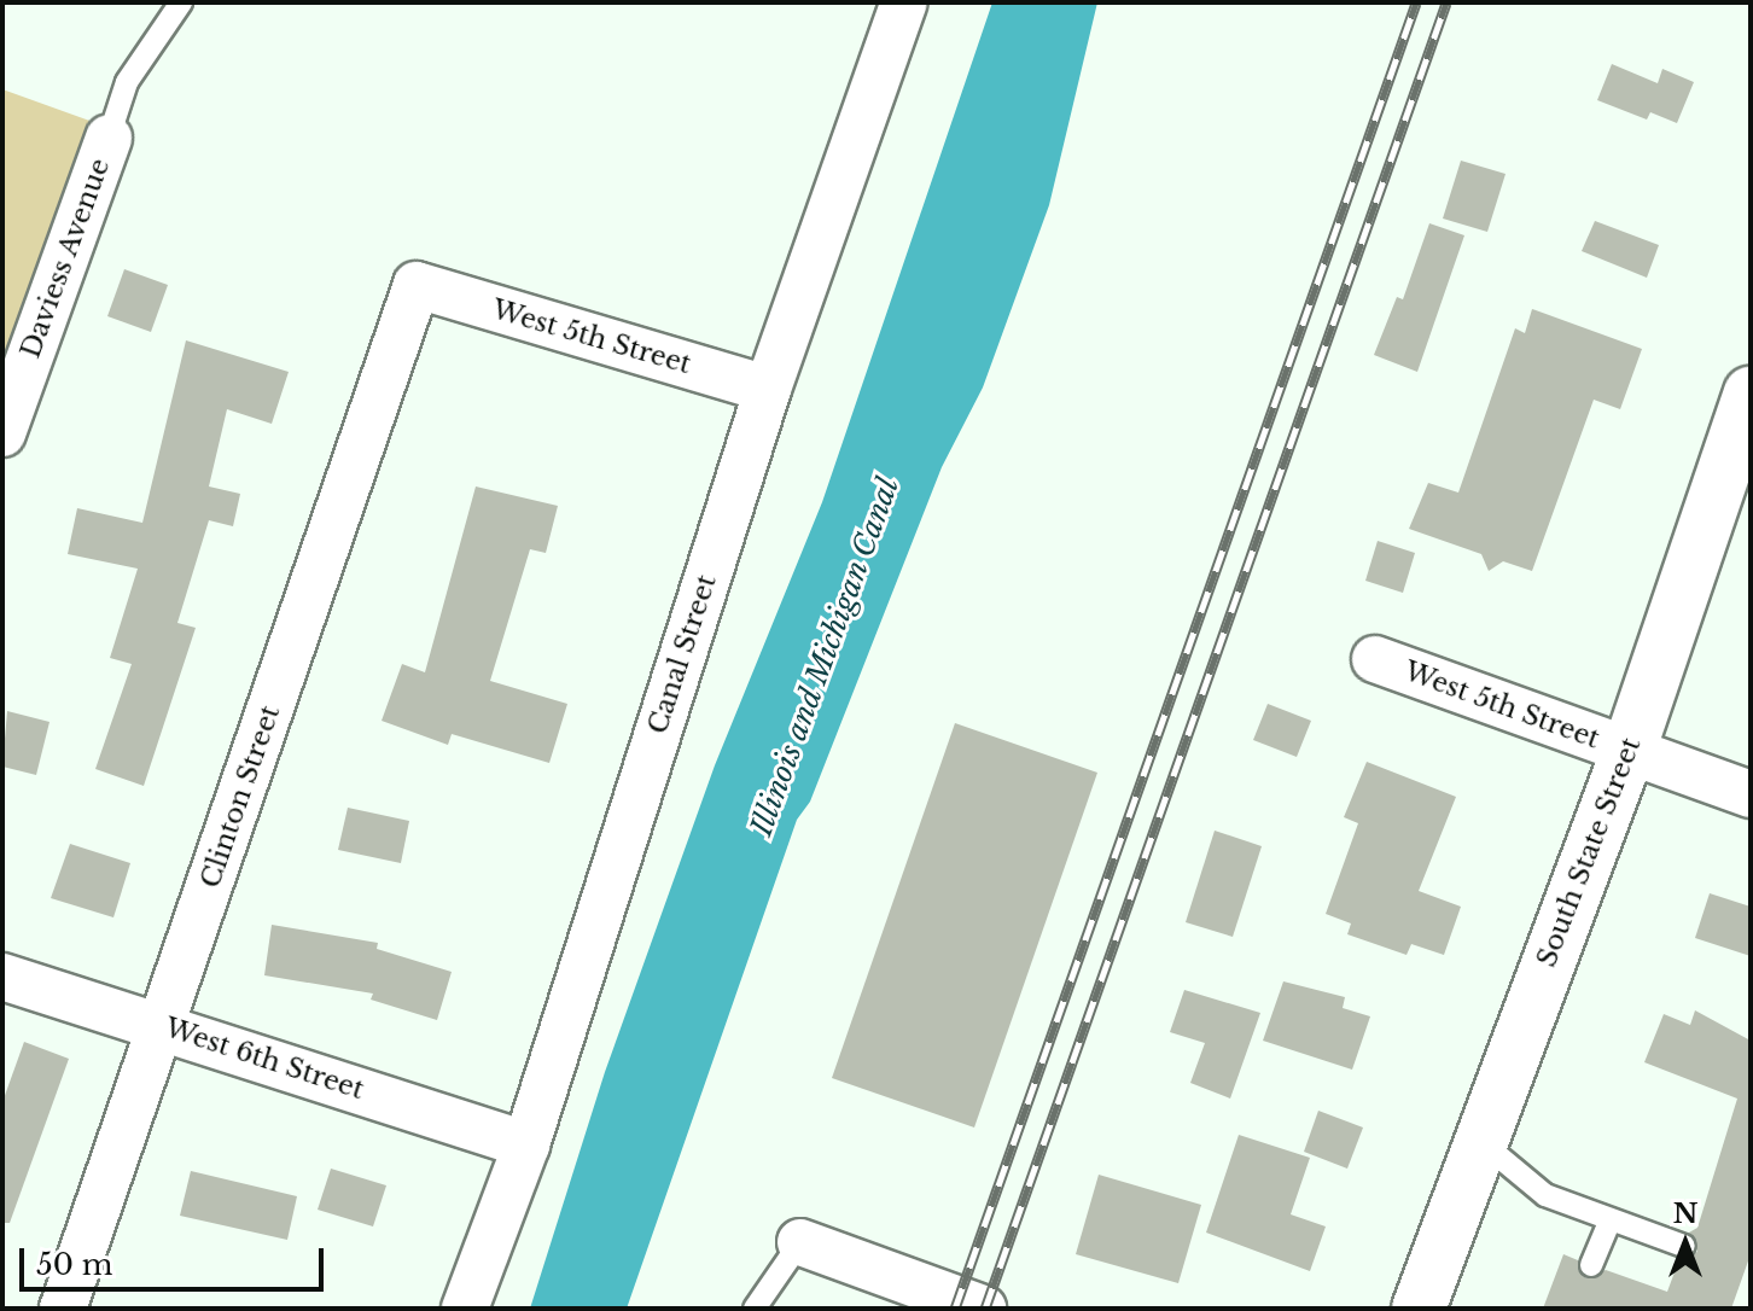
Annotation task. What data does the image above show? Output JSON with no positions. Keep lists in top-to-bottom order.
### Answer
{
  "streets": {
    "main road": ["South State Street"],
    "street": [
      "Daviess Avenue",
      "West 5th Street",
      "Canal Street",
      "Clinton Street",
      "West 6th Street"
    ]
  },
  "crossings": [
    ["West 5th Street", "Canal Street"],
    ["West 5th Street", "Clinton Street"],
    ["West 5th Street", "South State Street"],
    ["Canal Street", "West 6th Street"],
    ["Clinton Street", "West 6th Street"]
  ],
  "water": ["Illinois and Michigan Canal"],
  "scale_bar": "50 m",
  "north": "top"
}
